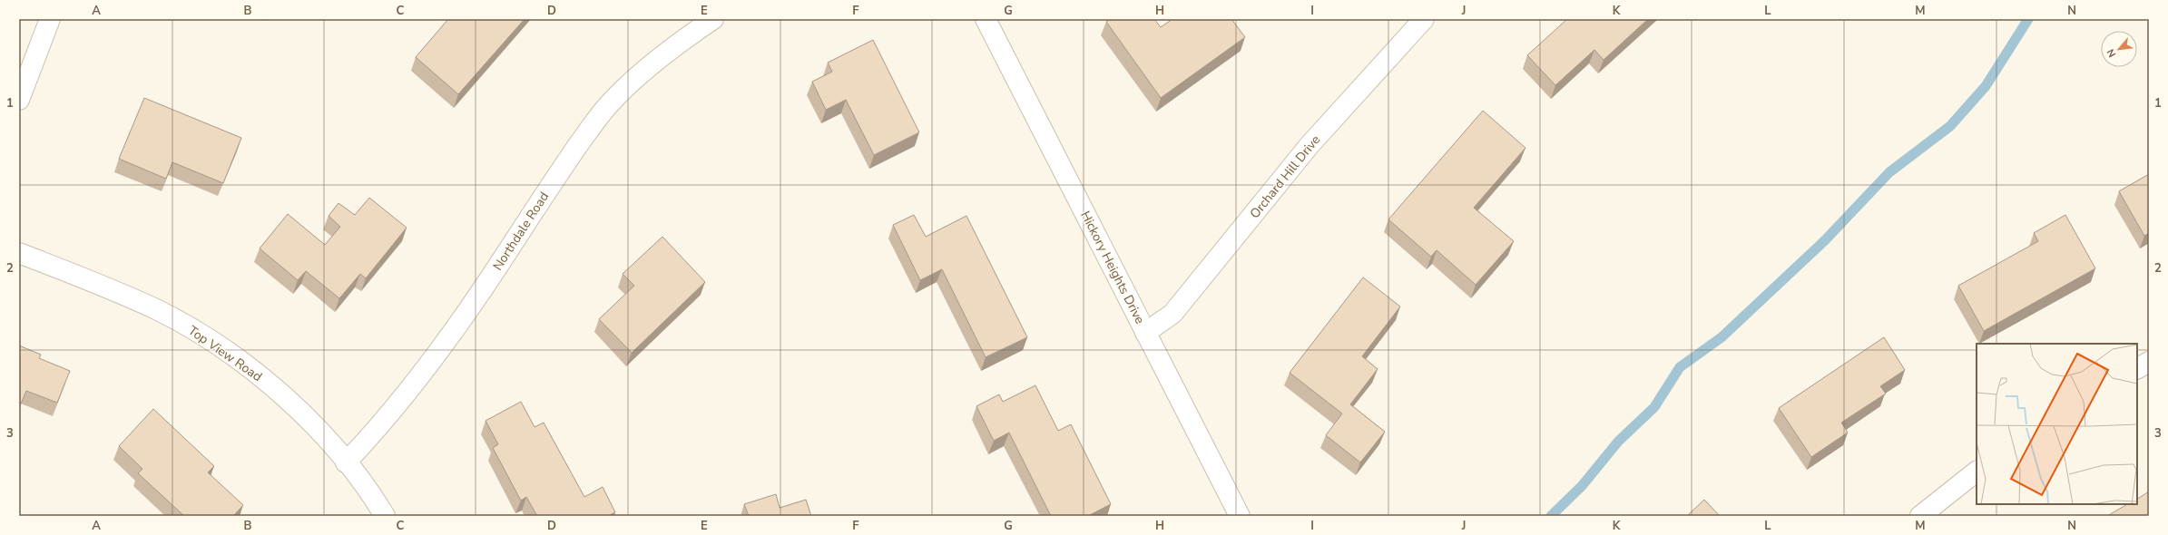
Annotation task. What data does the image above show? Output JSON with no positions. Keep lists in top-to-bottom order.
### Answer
{
  "streets": {
    "street": [
      "Orchard Hill Drive",
      "Northdale Road",
      "Hickory Heights Drive",
      "Top View Road"
    ]
  },
  "crossings": [
    ["Orchard Hill Drive", "Hickory Heights Drive"],
    ["Northdale Road", "Top View Road"]
  ],
  "north": "bottom left",
  "grid": {
    "columns": [
      "A",
      "B",
      "C",
      "D",
      "E",
      "F",
      "G",
      "H",
      "I",
      "J",
      "K",
      "L",
      "M",
      "N"
    ],
    "rows": ["1", "2", "3"]
  }
}
